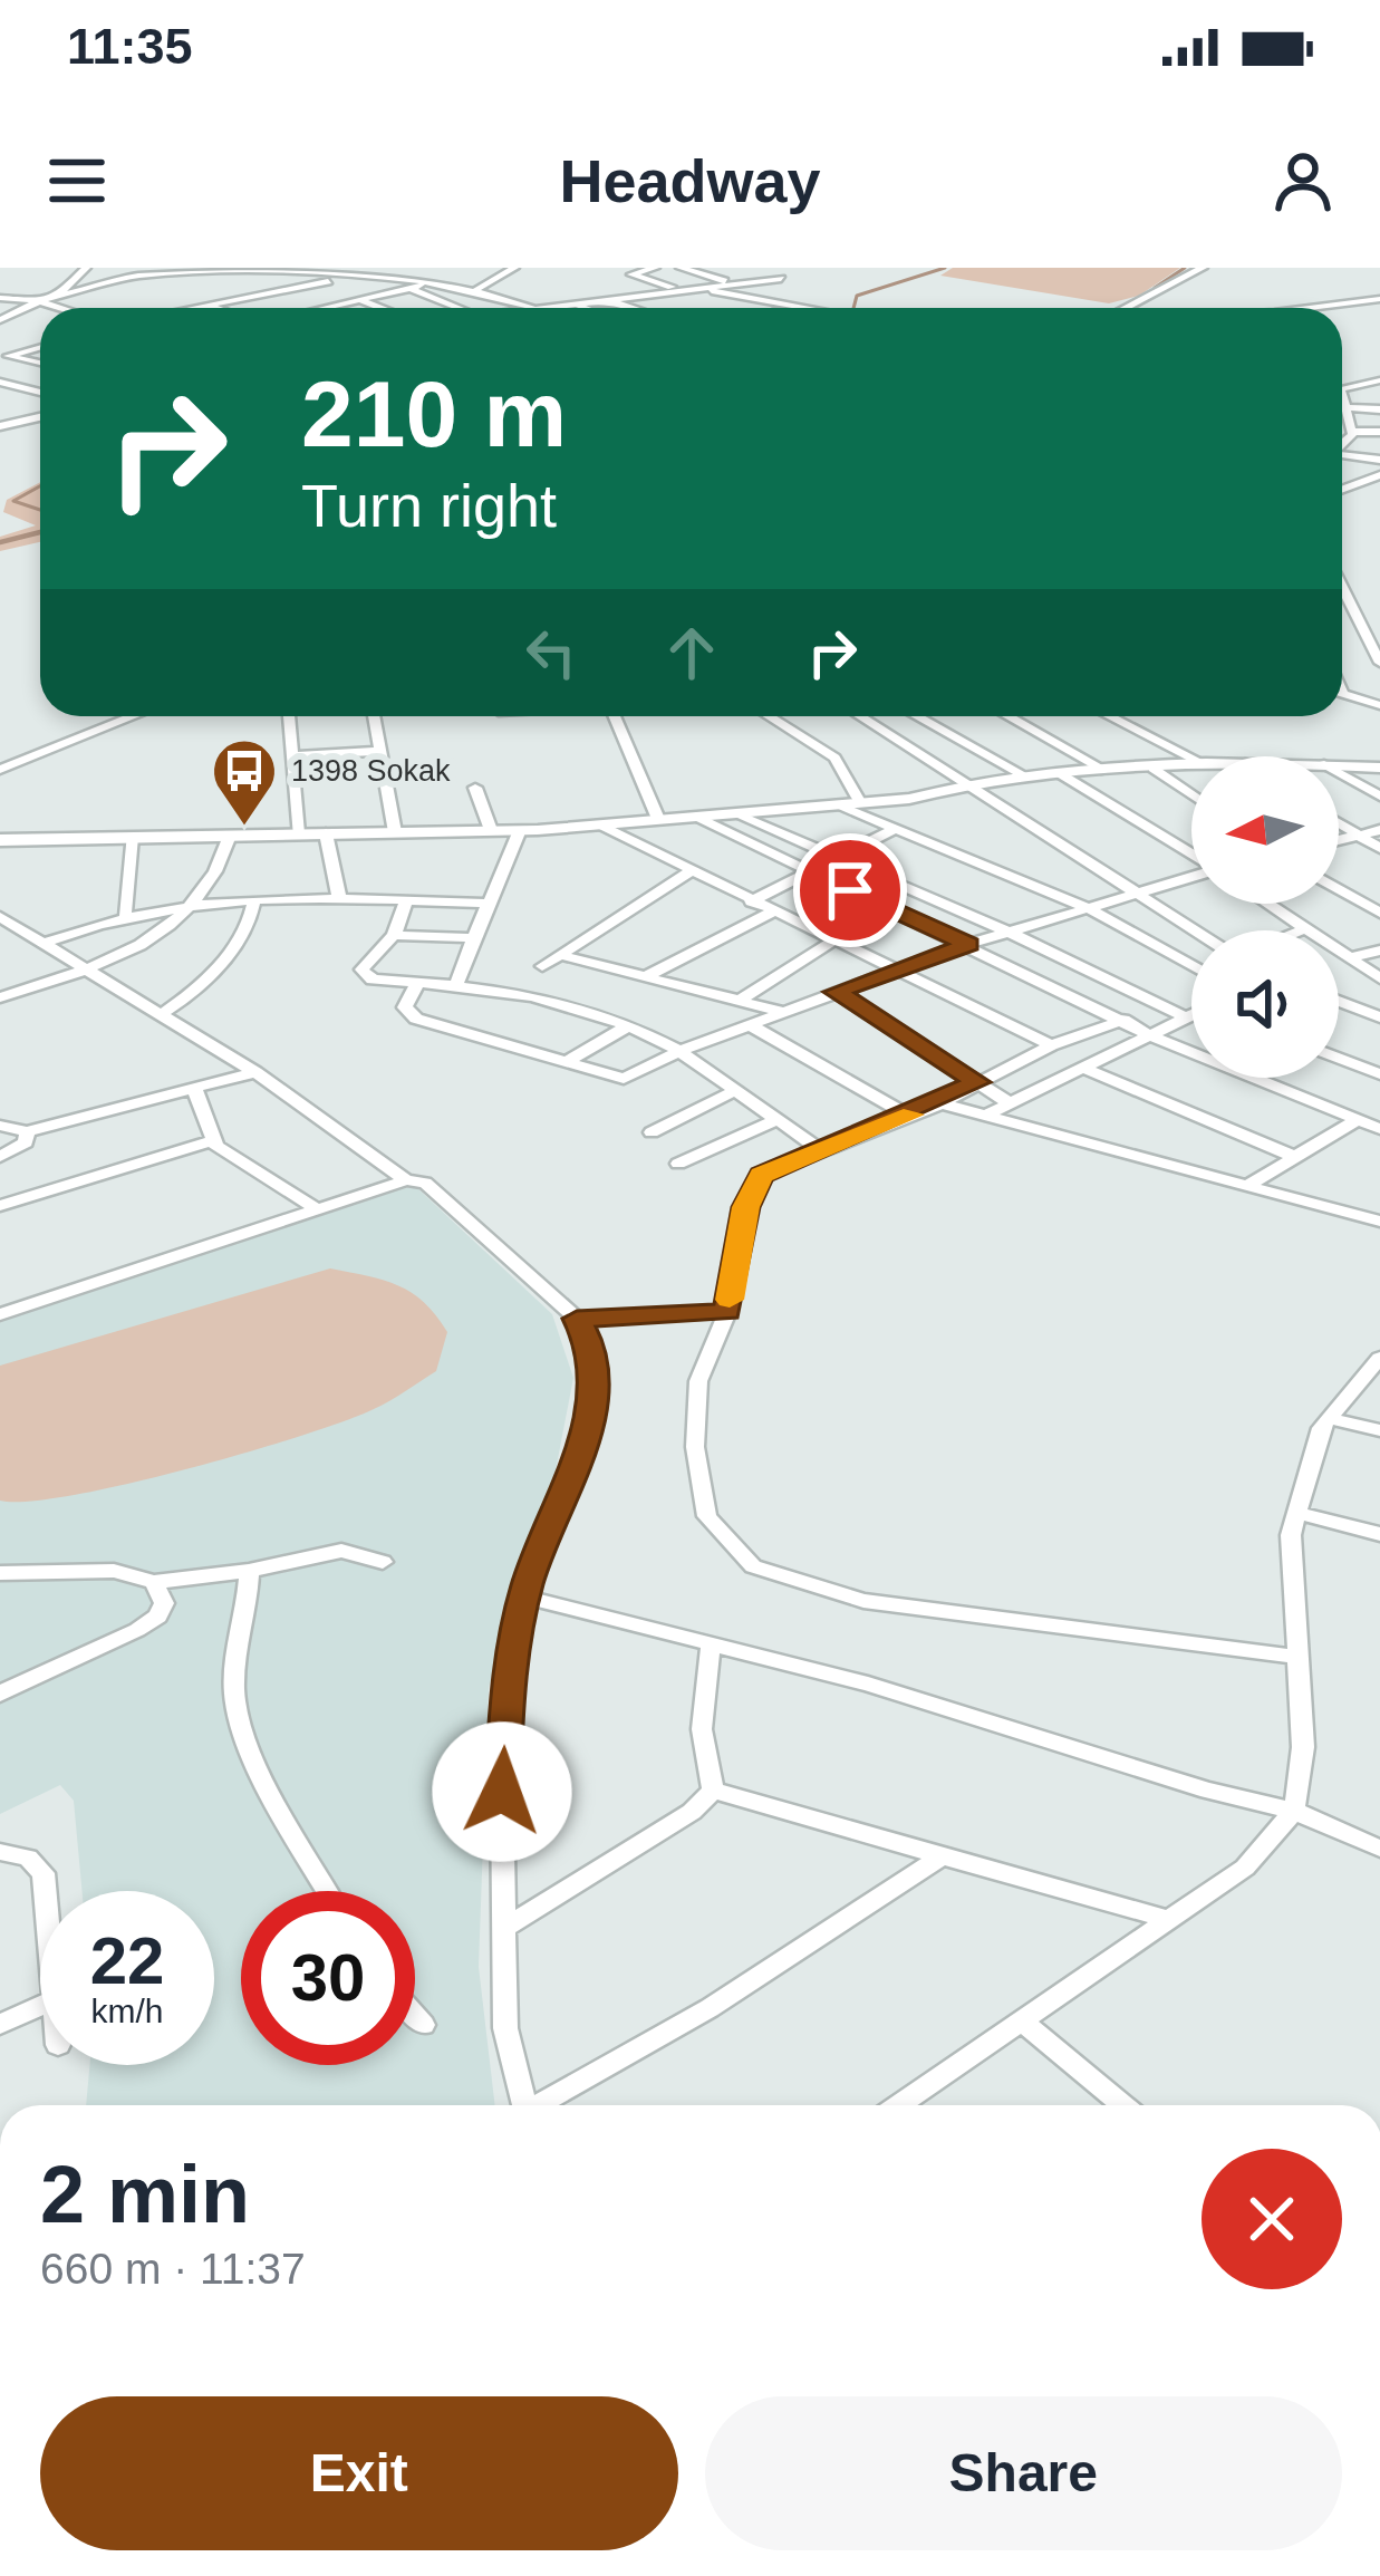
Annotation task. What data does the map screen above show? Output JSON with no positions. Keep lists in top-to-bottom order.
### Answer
{
  "places": {
    "bus stop": ["1398 Sokak"]
  },
  "north": "left",
  "page": {
    "status": "11:35",
    "header": "Headway",
    "turn": ["210 m", "Turn right"],
    "speed": "22 km/h",
    "limit": "30",
    "heading": ["2 min", "660 m · 11:37"],
    "buttons": ["Exit", "Share"]
  }
}
